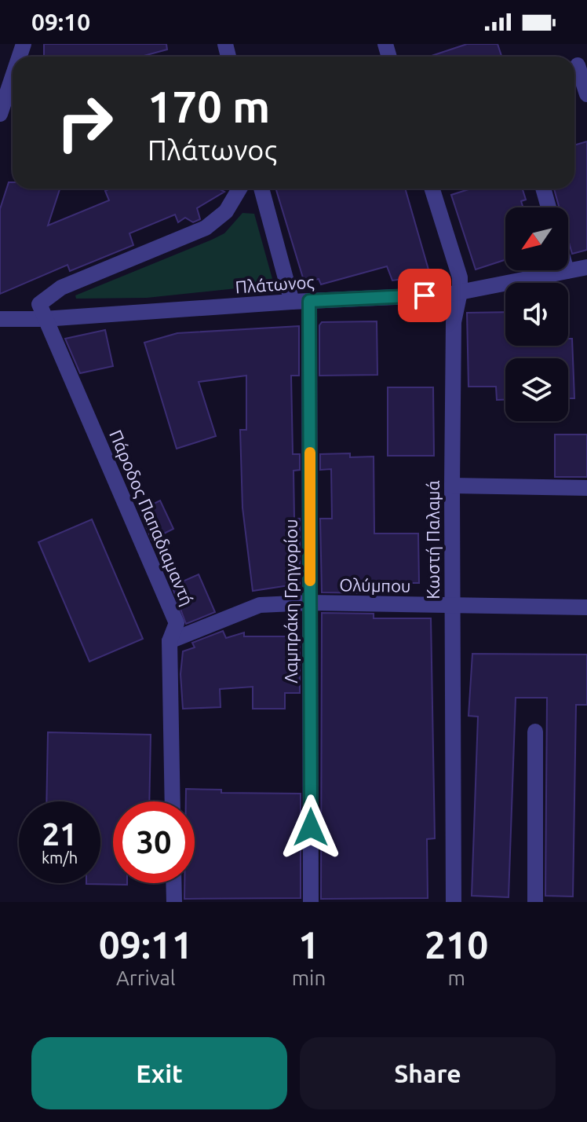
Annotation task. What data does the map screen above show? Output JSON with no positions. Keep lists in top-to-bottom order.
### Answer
{
  "streets": {
    "street": [
      "Πλάτωνος",
      "Πάροδος Παπαδιαμαντή",
      "Κωστή Παλαμά",
      "Ολύμπου",
      "Λαμπράκη Γρηγορίου"
    ]
  },
  "crossings": [
    ["Πλάτωνος", "Πάροδος Παπαδιαμαντή"],
    ["Πλάτωνος", "Κωστή Παλαμά"],
    ["Πλάτωνος", "Λαμπράκη Γρηγορίου"],
    ["Πάροδος Παπαδιαμαντή", "Ολύμπου"],
    ["Κωστή Παλαμά", "Ολύμπου"],
    ["Ολύμπου", "Λαμπράκη Γρηγορίου"]
  ],
  "north": "bottom left",
  "page": {
    "status": "09:10",
    "turn": ["170 m", "Πλάτωνος"],
    "speed": "21 km/h",
    "limit": "30",
    "eta": [
      "09:11",
      "Arrival",
      "1",
      "min",
      "210",
      "m"
    ],
    "buttons": ["Exit", "Share"]
  }
}
